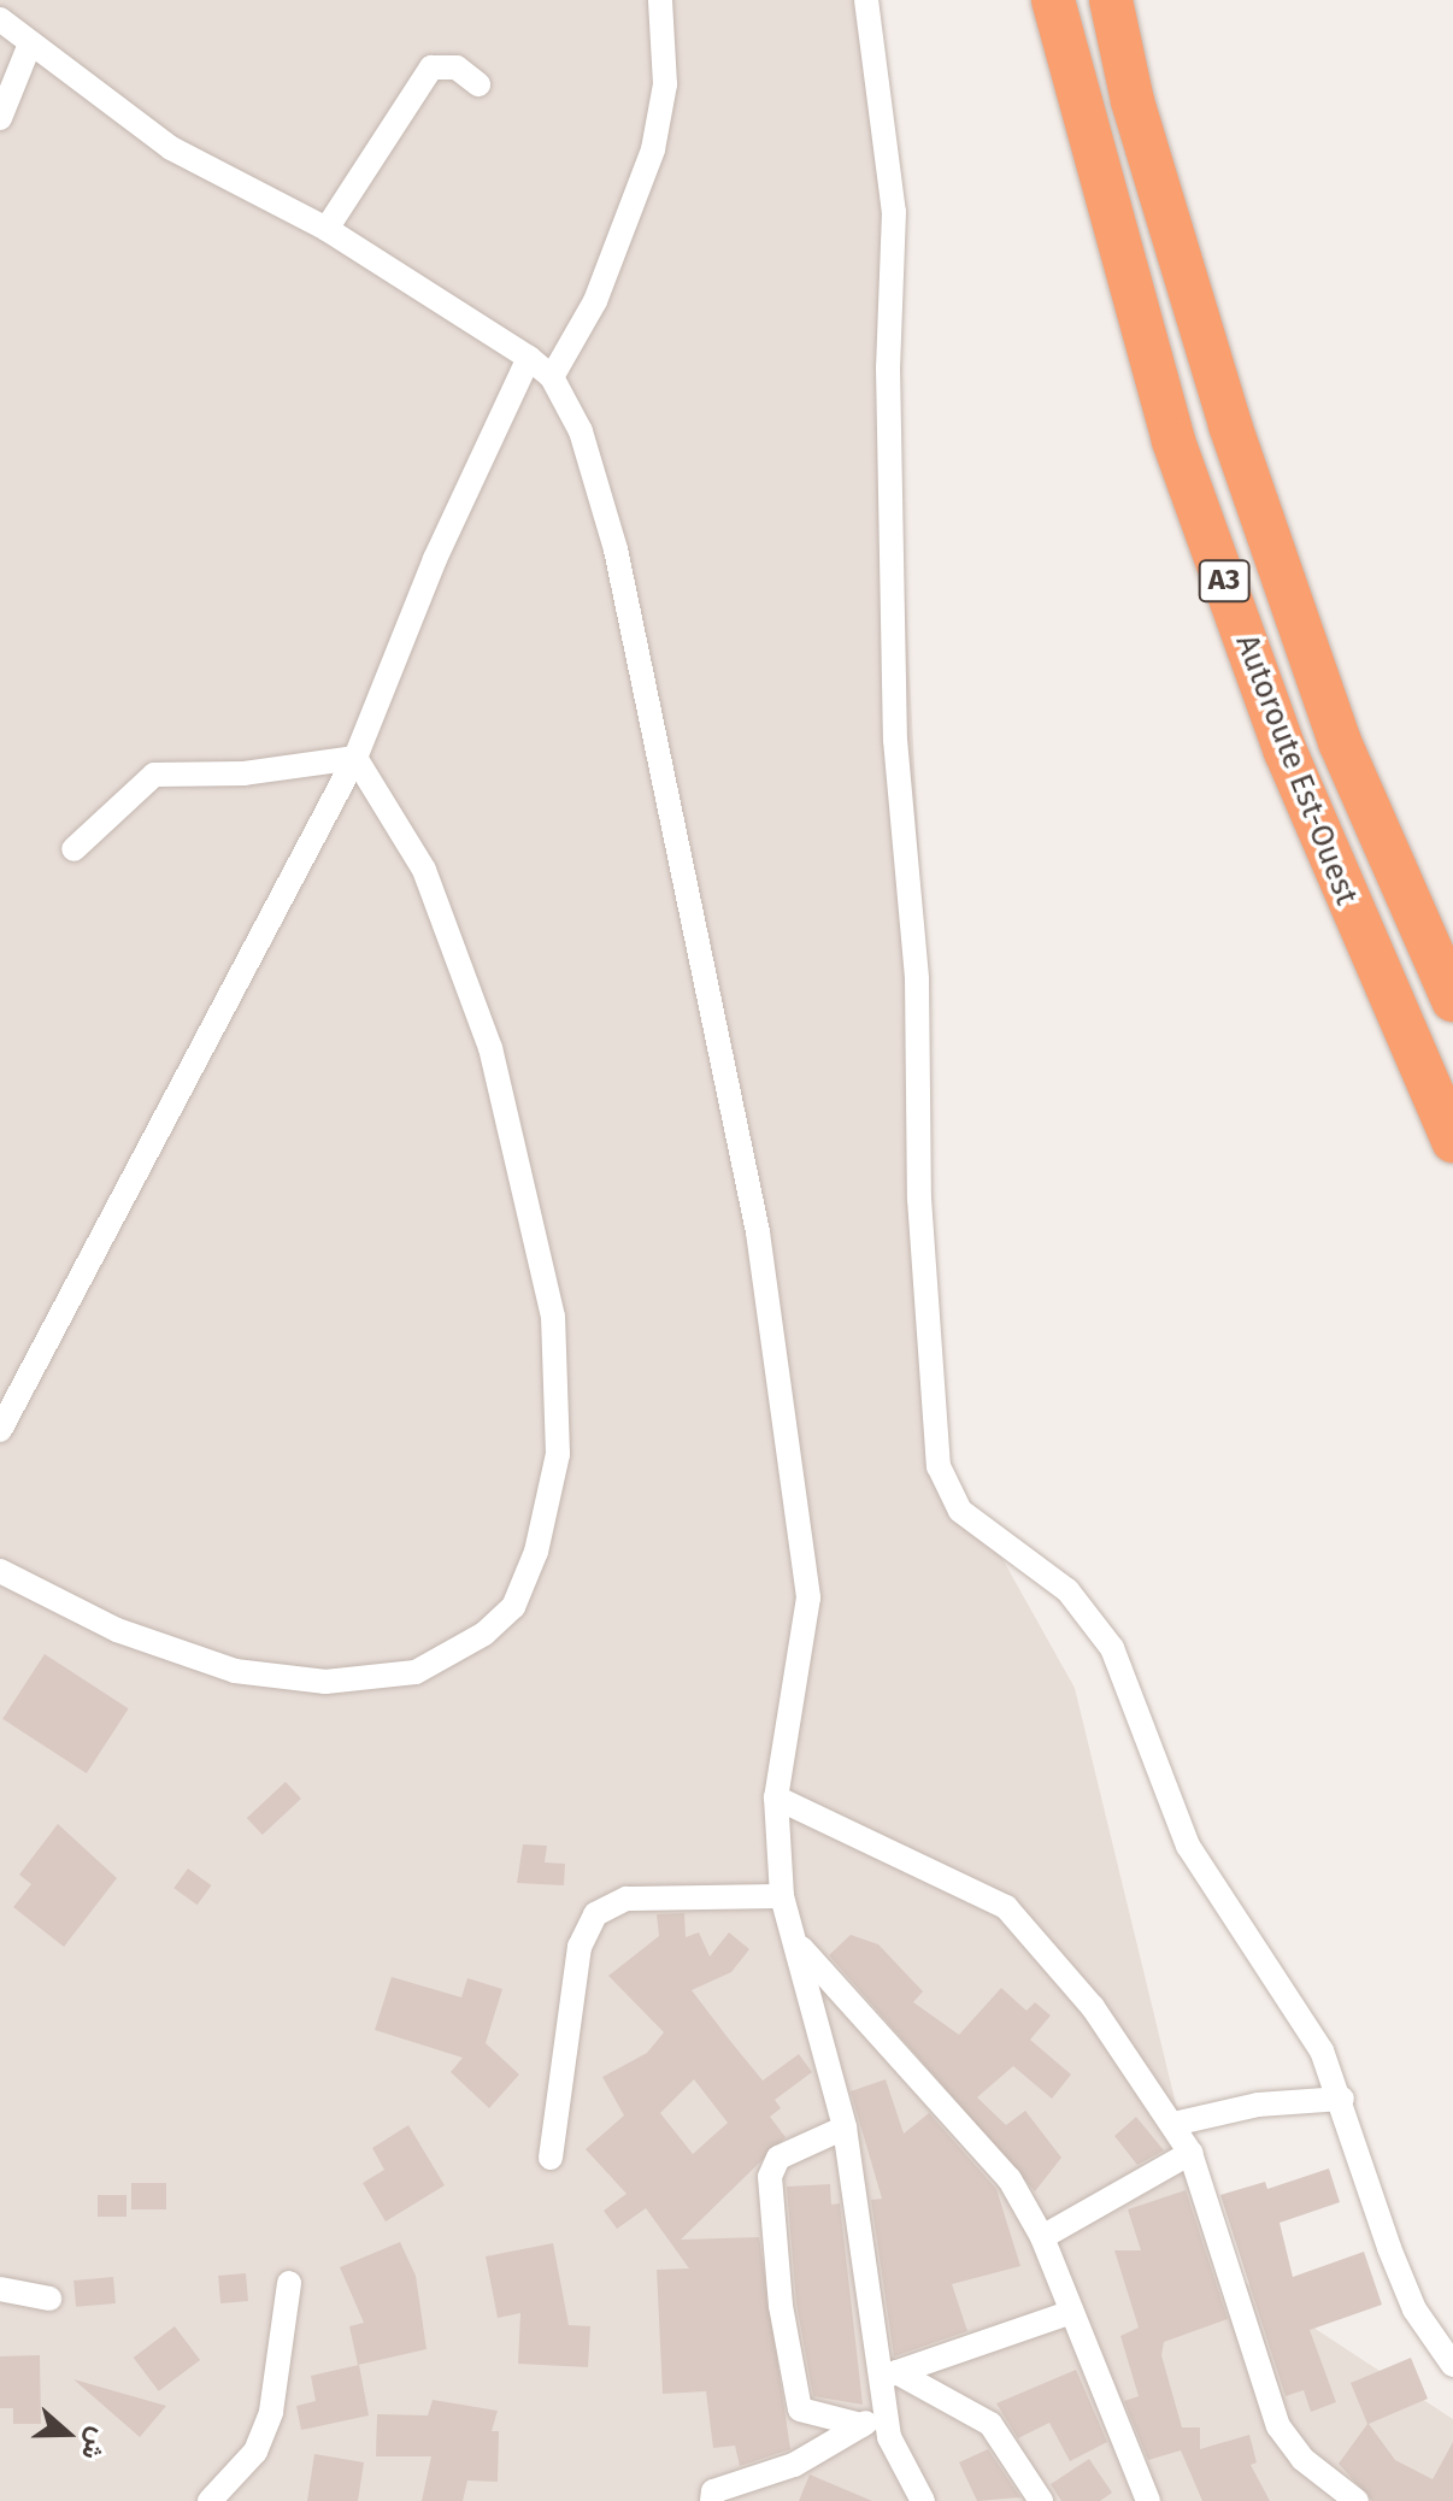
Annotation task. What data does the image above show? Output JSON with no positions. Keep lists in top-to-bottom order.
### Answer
{
  "streets": {
    "highway": ["A3", "Autoroute Est-Ouest"]
  },
  "north": "right"
}
